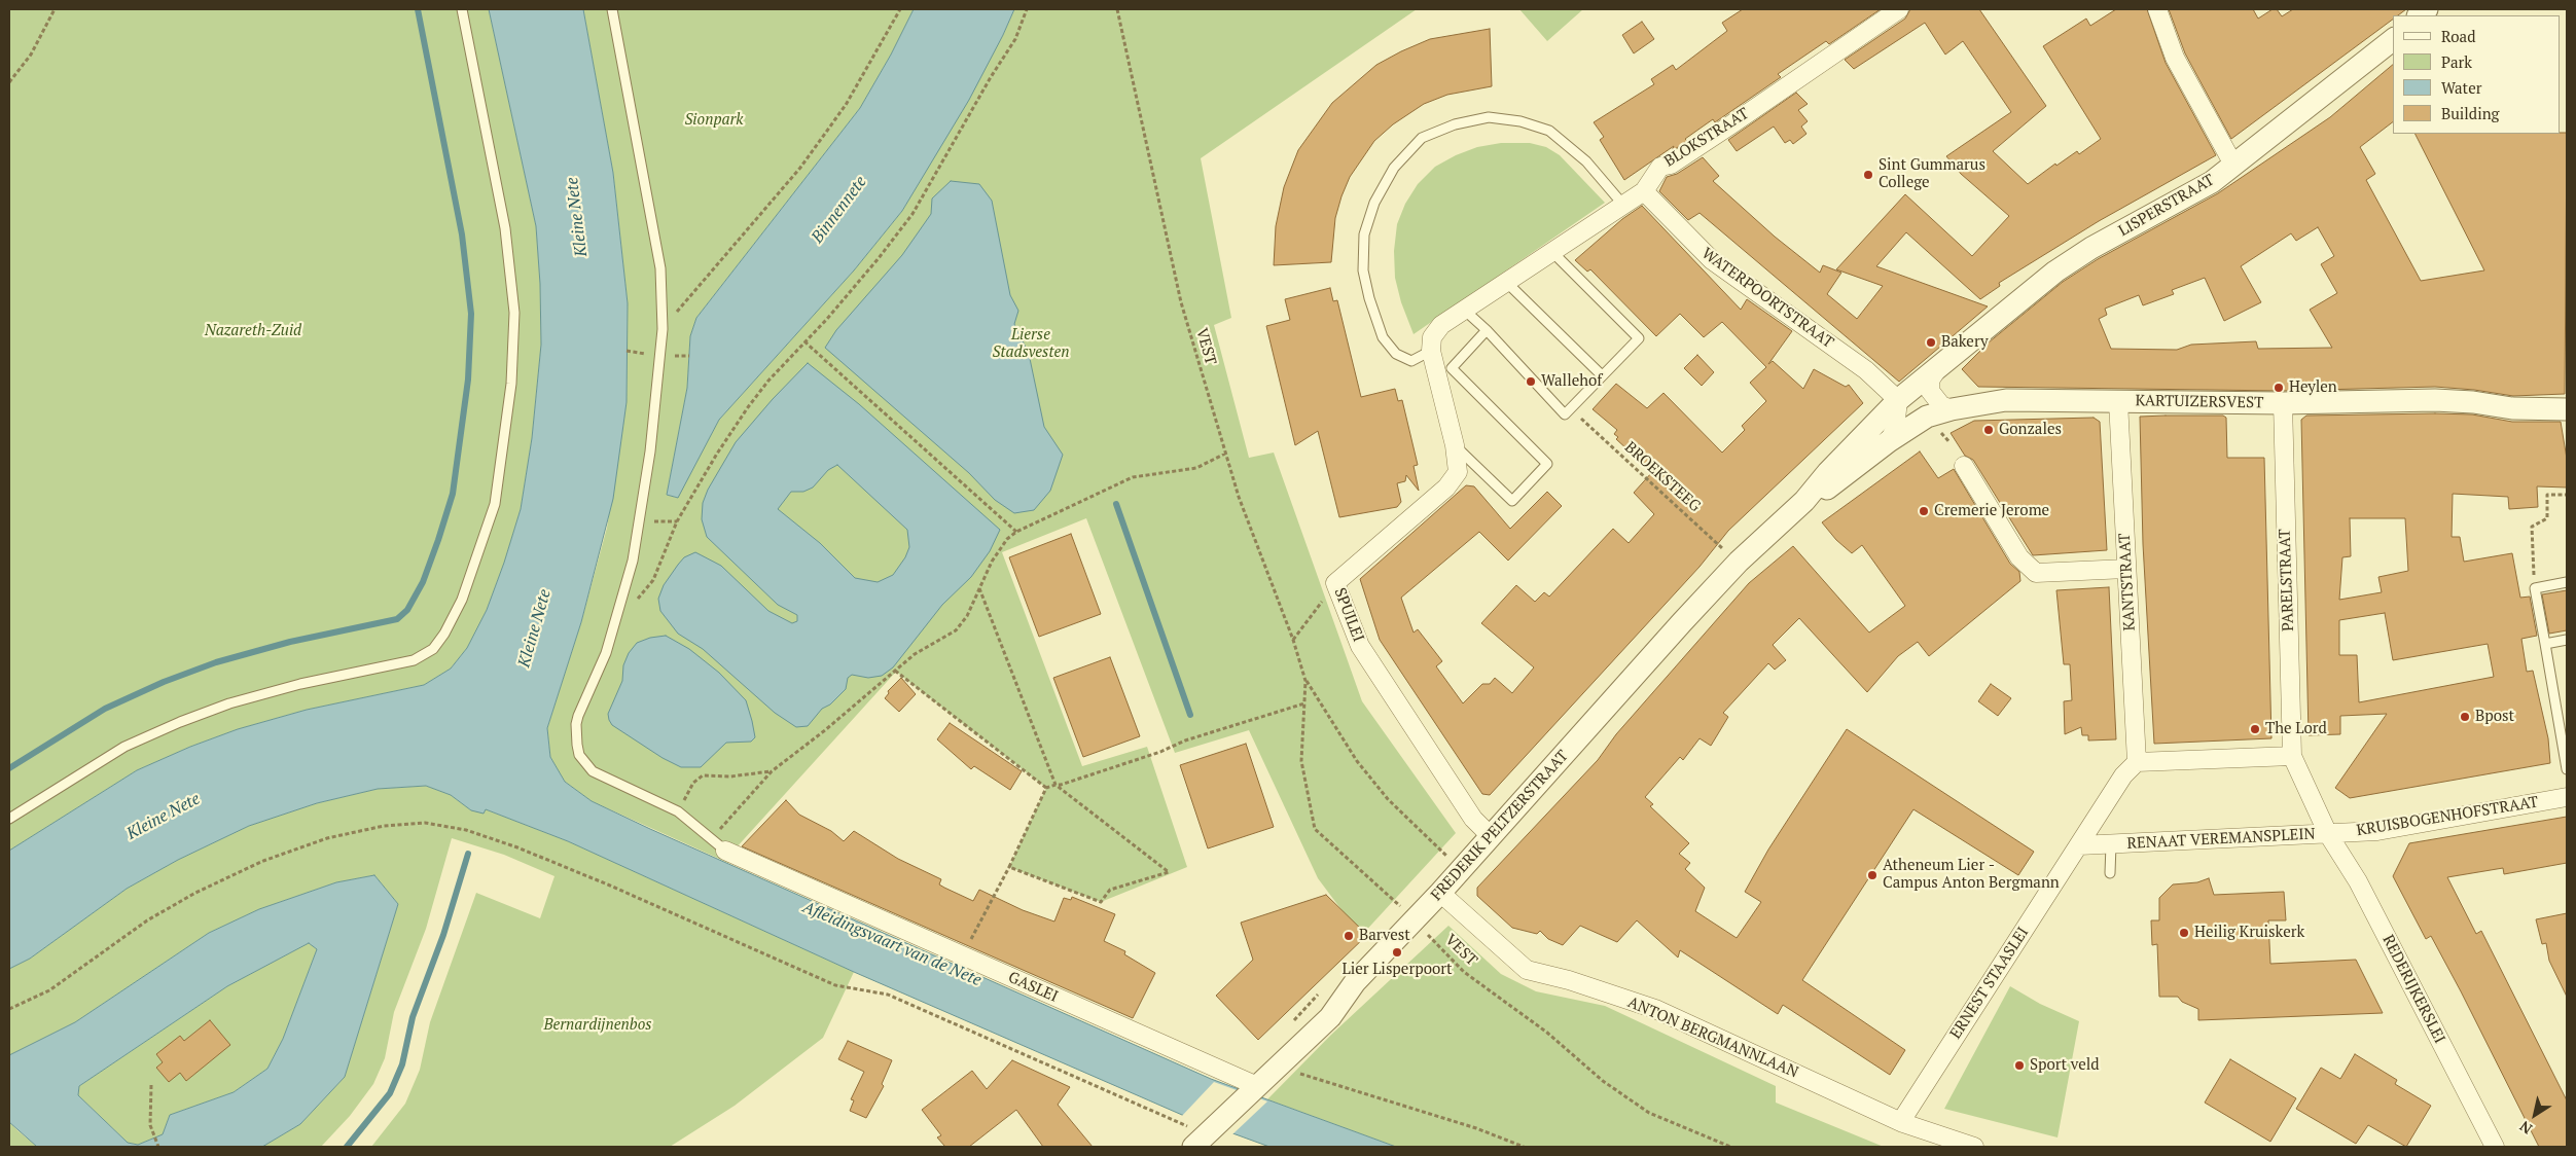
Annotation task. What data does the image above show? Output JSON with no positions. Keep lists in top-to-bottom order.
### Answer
{
  "streets": {
    "street": [
      "BLOKSTRAAT",
      "LISPERSTRAAT",
      "WATERPOORTSTRAAT",
      "KARTUIZERSVEST",
      "PARELSTRAAT",
      "KANTSTRAAT",
      "SPUILEI",
      "KRUISBOGENHOFSTRAAT",
      "FREDERIK PELTZERSTRAAT",
      "RENAAT VEREMANSPLEIN",
      "ERNEST STAASLEI",
      "GASLEI",
      "REDERIJKERSLEI",
      "ANTON BERGMANNLAAN"
    ],
    "path": ["VEST", "BROEKSTEEG"]
  },
  "crossings": [
    ["BLOKSTRAAT", "WATERPOORTSTRAAT"],
    ["BLOKSTRAAT", "SPUILEI"],
    ["LISPERSTRAAT", "WATERPOORTSTRAAT"],
    ["LISPERSTRAAT", "FREDERIK PELTZERSTRAAT"],
    ["WATERPOORTSTRAAT", "FREDERIK PELTZERSTRAAT"],
    ["VEST", "FREDERIK PELTZERSTRAAT"],
    ["KARTUIZERSVEST", "PARELSTRAAT"],
    ["KARTUIZERSVEST", "KANTSTRAAT"],
    ["KARTUIZERSVEST", "FREDERIK PELTZERSTRAAT"],
    ["BROEKSTEEG", "FREDERIK PELTZERSTRAAT"],
    ["PARELSTRAAT", "RENAAT VEREMANSPLEIN"],
    ["SPUILEI", "FREDERIK PELTZERSTRAAT"],
    ["KRUISBOGENHOFSTRAAT", "RENAAT VEREMANSPLEIN"],
    ["KRUISBOGENHOFSTRAAT", "REDERIJKERSLEI"],
    ["FREDERIK PELTZERSTRAAT", "GASLEI"],
    ["FREDERIK PELTZERSTRAAT", "ANTON BERGMANNLAAN"],
    ["RENAAT VEREMANSPLEIN", "ERNEST STAASLEI"],
    ["RENAAT VEREMANSPLEIN", "REDERIJKERSLEI"],
    ["ERNEST STAASLEI", "ANTON BERGMANNLAAN"]
  ],
  "water": ["Binnennete", "Kleine Nete", "Afleidingsvaart van de Nete"],
  "parks": [
    "Sionpark",
    "Nazareth-Zuid",
    "Lierse Stadsvesten",
    "Bernardijnenbos"
  ],
  "places": [
    "Sint Gummarus College",
    "Bakery",
    "Wallehof",
    "Heylen",
    "Gonzales",
    "Cremerie Jerome",
    "Bpost",
    "The Lord",
    "Atheneum Lier - Campus Anton Bergmann",
    "Heilig Kruiskerk",
    "Barvest",
    "Lier Lisperpoort",
    "Sport veld"
  ],
  "legend": [
    "Road",
    "Park",
    "Water",
    "Building"
  ],
  "north": "bottom left"
}
